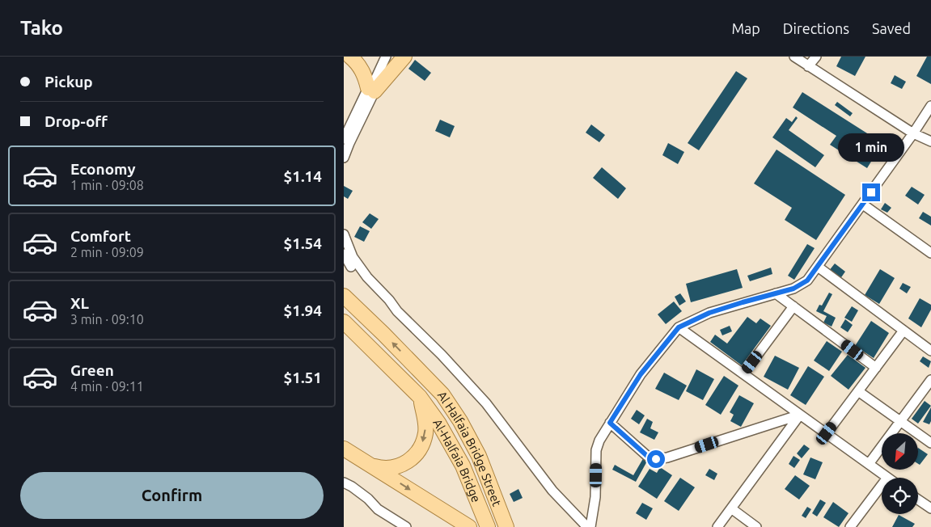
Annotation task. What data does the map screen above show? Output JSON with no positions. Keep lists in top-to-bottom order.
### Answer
{
  "streets": {
    "main road": ["Al Halfaia Bridge Street", "Al-Halfaia Bridge"]
  },
  "north": "bottom left",
  "page": {
    "header": "Tako",
    "nav": ["Map", "Directions", "Saved"],
    "banner": ["Pickup", "Drop-off"],
    "bubble": "1 min",
    "list": [
      {
        "name": "Economy",
        "note": "1 min · 09:08",
        "value": "$1.14"
      },
      {
        "name": "Comfort",
        "note": "2 min · 09:09",
        "value": "$1.54"
      },
      {
        "name": "XL",
        "note": "3 min · 09:10",
        "value": "$1.94"
      },
      {
        "name": "Green",
        "note": "4 min · 09:11",
        "value": "$1.51"
      }
    ],
    "buttons": "Confirm"
  }
}
